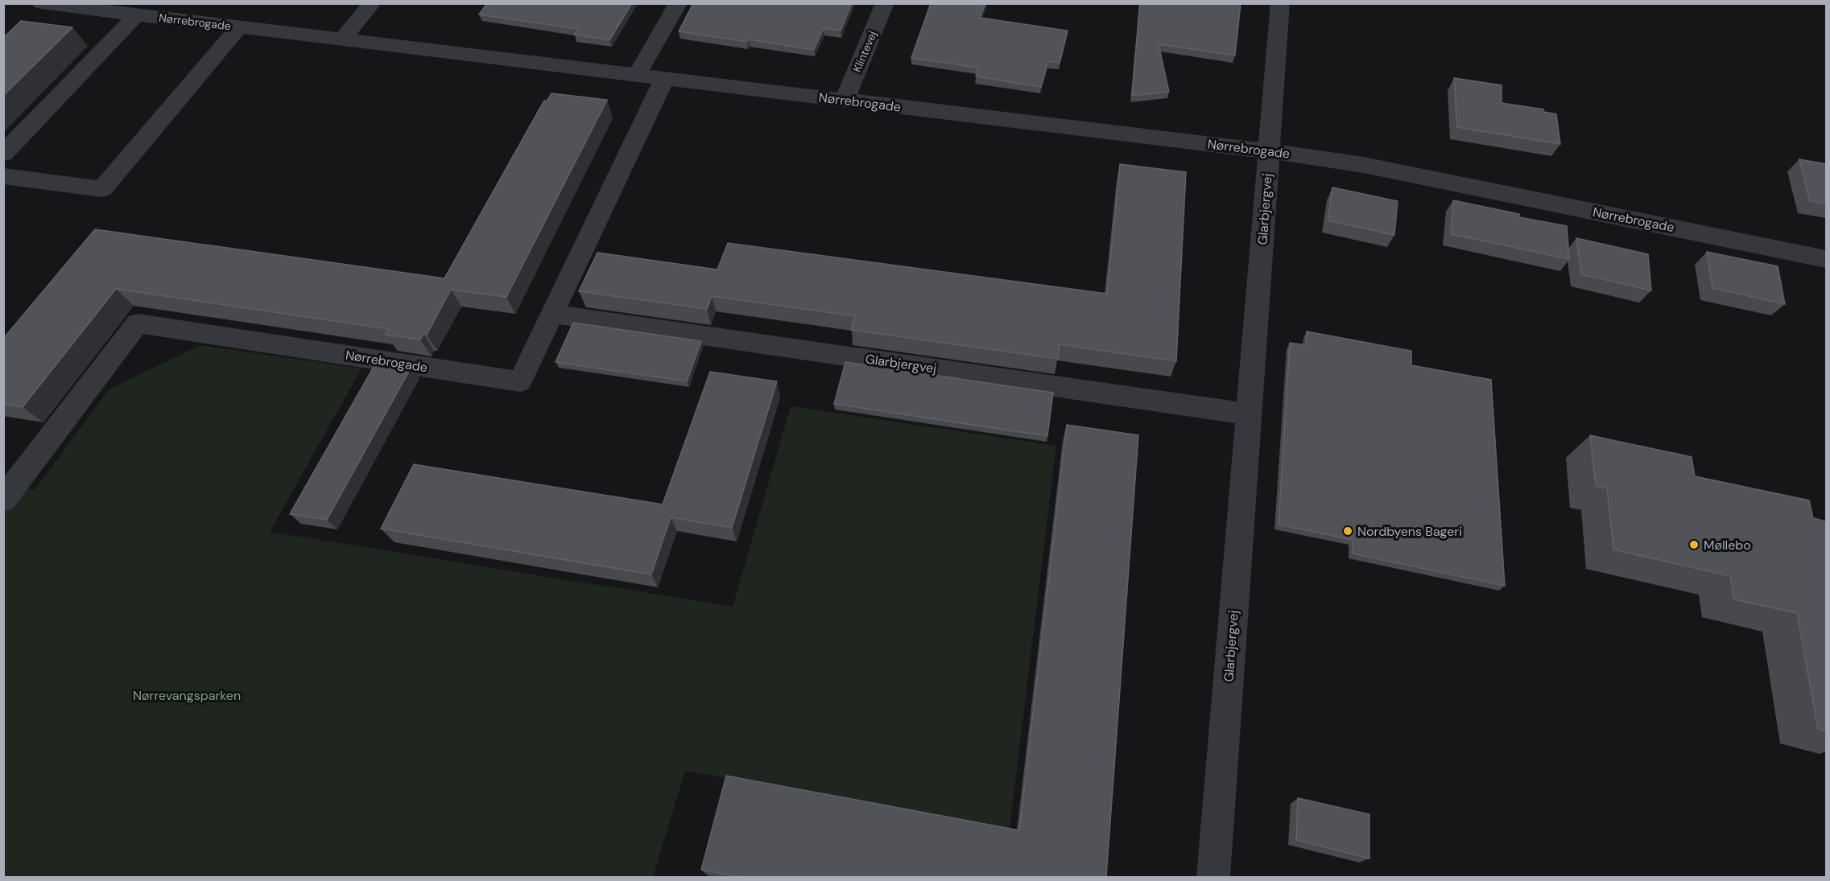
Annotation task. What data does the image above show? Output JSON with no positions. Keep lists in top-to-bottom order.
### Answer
{
  "streets": {
    "street": ["Nørrebrogade", "Klintevej", "Glarbjergvej"]
  },
  "crossings": [
    ["Nørrebrogade", "Klintevej"],
    ["Nørrebrogade", "Glarbjergvej"]
  ],
  "parks": ["Nørrevangsparken"],
  "places": ["Nordbyens Bageri", "Møllebo"]
}
